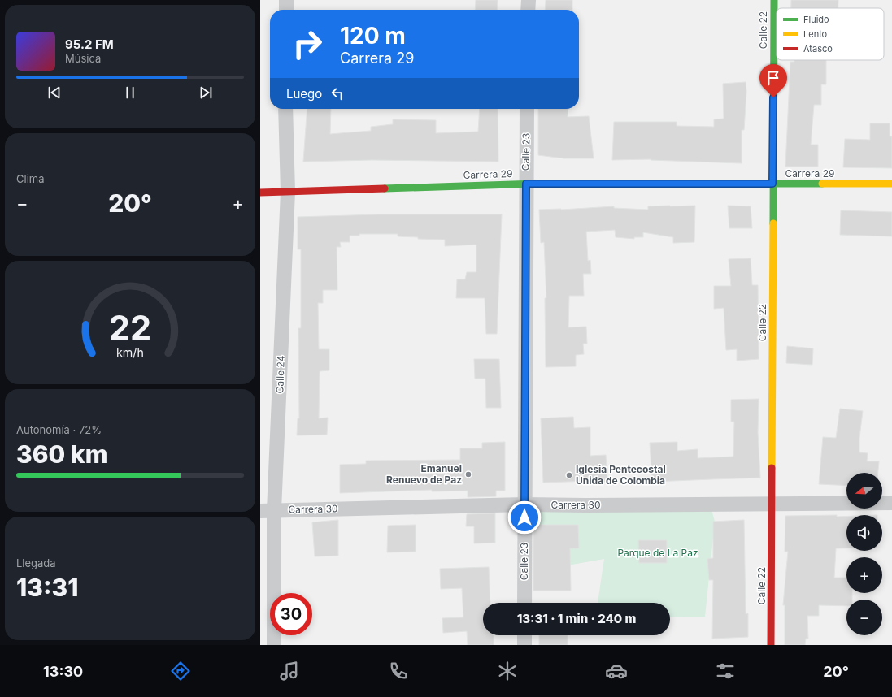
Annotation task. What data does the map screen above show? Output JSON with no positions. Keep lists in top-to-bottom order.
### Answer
{
  "streets": {
    "street": [
      "Calle 22",
      "Calle 23",
      "Carrera 29",
      "Calle 24",
      "Carrera 30"
    ]
  },
  "crossings": [
    ["Calle 22", "Carrera 29"],
    ["Calle 22", "Carrera 30"],
    ["Calle 23", "Carrera 29"],
    ["Calle 23", "Carrera 30"],
    ["Carrera 29", "Calle 24"],
    ["Calle 24", "Carrera 30"]
  ],
  "parks": ["Parque de La Paz"],
  "places": ["Emanuel Renuevo de Paz", "Iglesia Pentecostal Unida de Colombia"],
  "legend": ["Fluido", "Lento", "Atasco"],
  "north": "left",
  "page": {
    "turn": ["120 m", "Carrera 29"],
    "song": ["95.2 FM", "Música"],
    "then": "Luego",
    "tile": [
      "Clima",
      ["Autonomía · 72%", "360 km"],
      ["Llegada", "13:31"]
    ],
    "heat": ["−", "20°", "+"],
    "map_buttons": ["+", "−"],
    "limit": "30",
    "trip": "13:31 · 1 min · 240 m",
    "tabs": ["13:30", "20°"],
    "gauge": ["22", "km/h"]
  }
}
